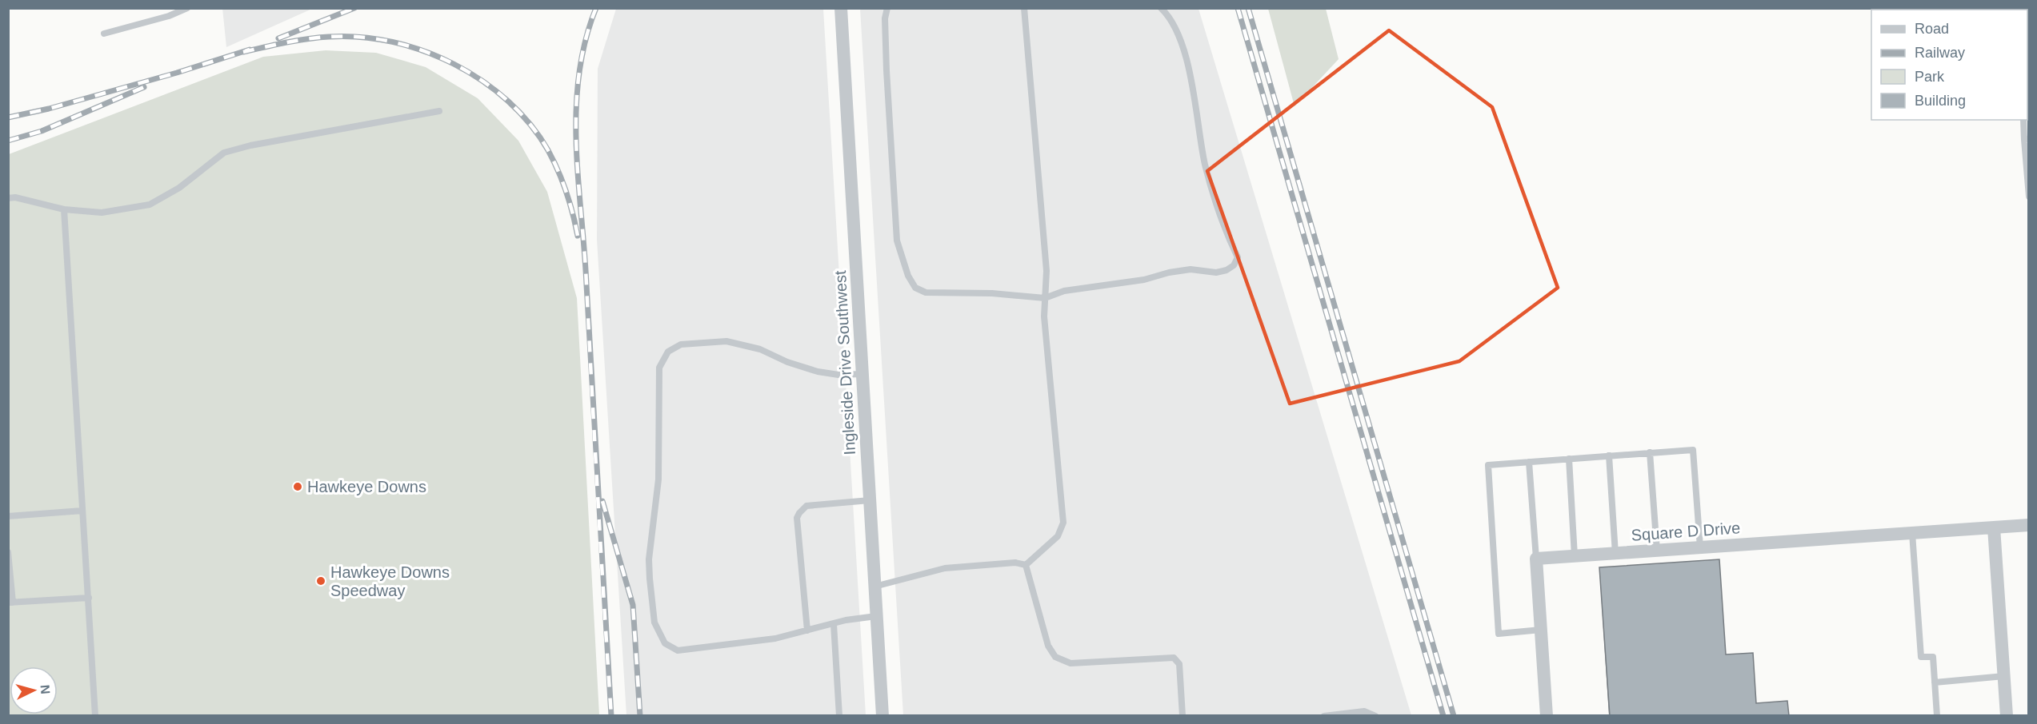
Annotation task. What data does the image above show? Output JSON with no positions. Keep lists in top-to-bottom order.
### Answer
{
  "streets": {
    "street": ["Ingleside Drive Southwest", "Square D Drive"]
  },
  "places": ["Hawkeye Downs", "Hawkeye Downs Speedway"],
  "legend": [
    "Road",
    "Railway",
    "Park",
    "Building"
  ],
  "north": "right"
}
